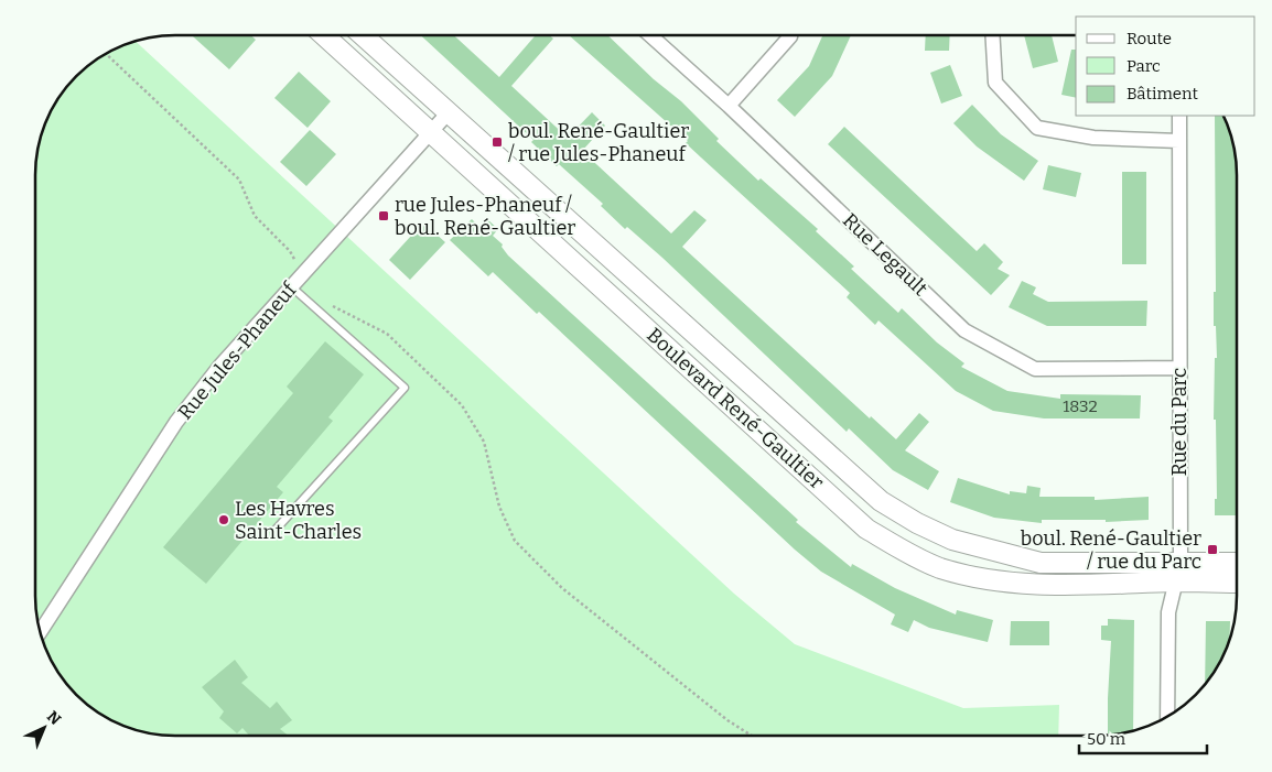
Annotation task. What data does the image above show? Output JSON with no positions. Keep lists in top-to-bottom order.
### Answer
{
  "streets": {
    "street": [
      "Rue Legault",
      "Rue Jules-Phaneuf",
      "Boulevard René-Gaultier",
      "Rue du Parc"
    ]
  },
  "crossings": [
    ["Rue Legault", "Rue du Parc"],
    ["Rue Jules-Phaneuf", "Boulevard René-Gaultier"],
    ["Boulevard René-Gaultier", "Rue du Parc"]
  ],
  "places": {
    "transit": ["boul. René-Gaultier / rue Jules-Phaneuf", "rue Jules-Phaneuf / boul. René-Gaultier", "boul. René-Gaultier / rue du Parc"],
    "other": ["Les Havres Saint-Charles"]
  },
  "house_numbers": ["1832"],
  "legend": ["Route", "Parc", "Bâtiment"],
  "scale_bar": "50 m",
  "north": "top right"
}
